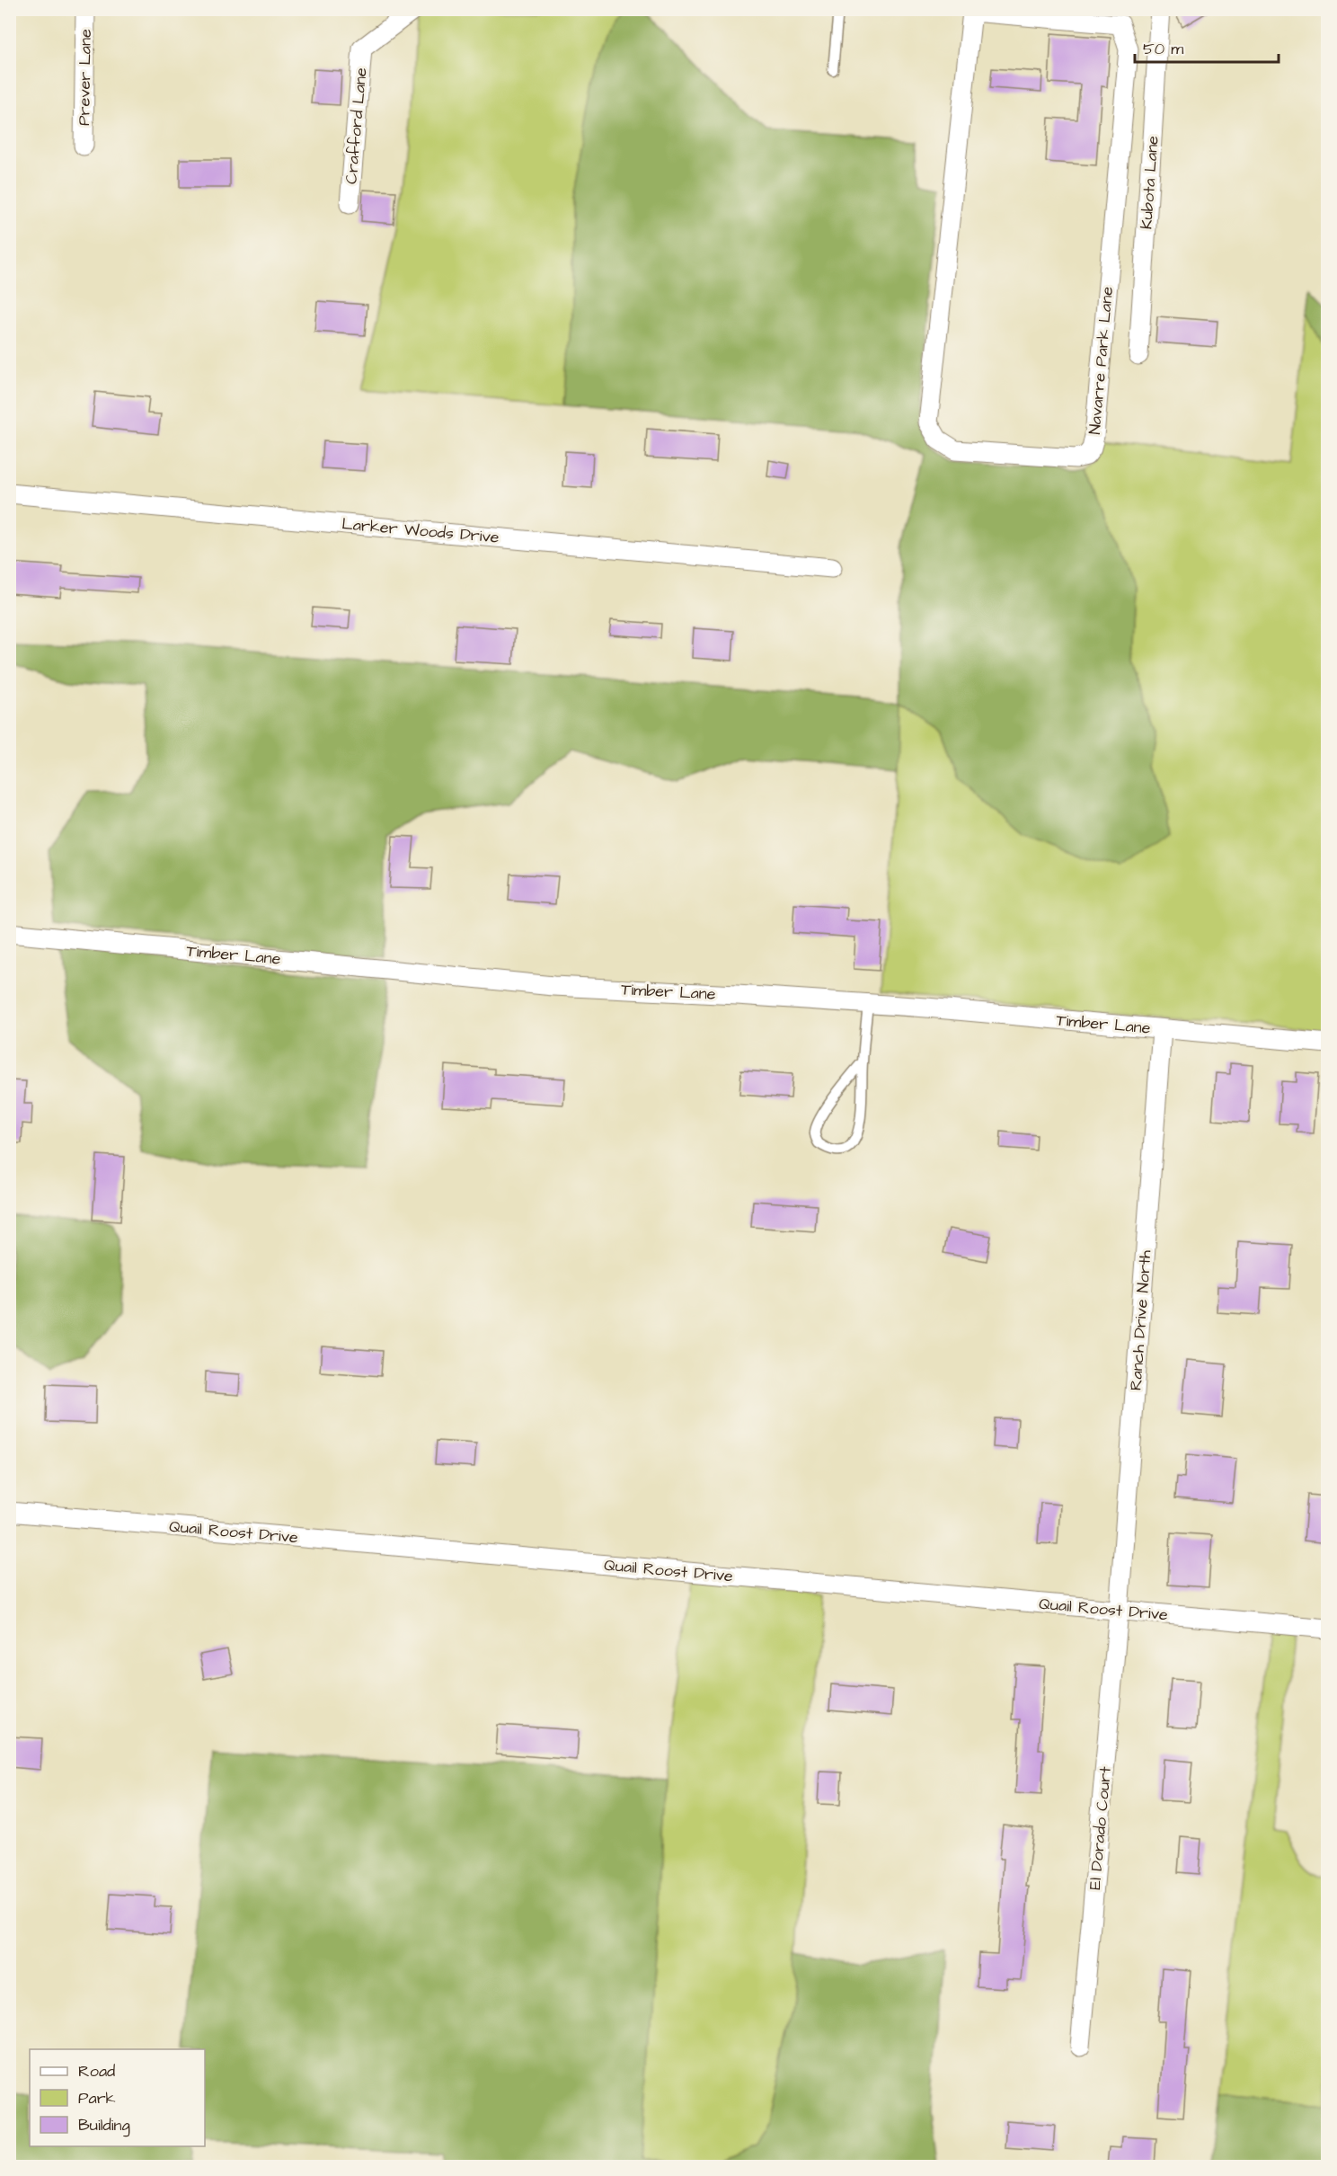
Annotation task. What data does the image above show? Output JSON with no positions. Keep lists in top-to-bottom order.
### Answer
{
  "streets": {
    "street": [
      "Prever Lane",
      "Crafford Lane",
      "Kubota Lane",
      "Navarre Park Lane",
      "Larker Woods Drive",
      "Timber Lane",
      "Ranch Drive North",
      "Quail Roost Drive",
      "El Dorado Court"
    ]
  },
  "crossings": [
    ["Timber Lane", "Ranch Drive North"],
    ["Ranch Drive North", "Quail Roost Drive"],
    ["Ranch Drive North", "El Dorado Court"],
    ["Quail Roost Drive", "El Dorado Court"]
  ],
  "legend": ["Road", "Park", "Building"],
  "scale_bar": "50 m"
}
